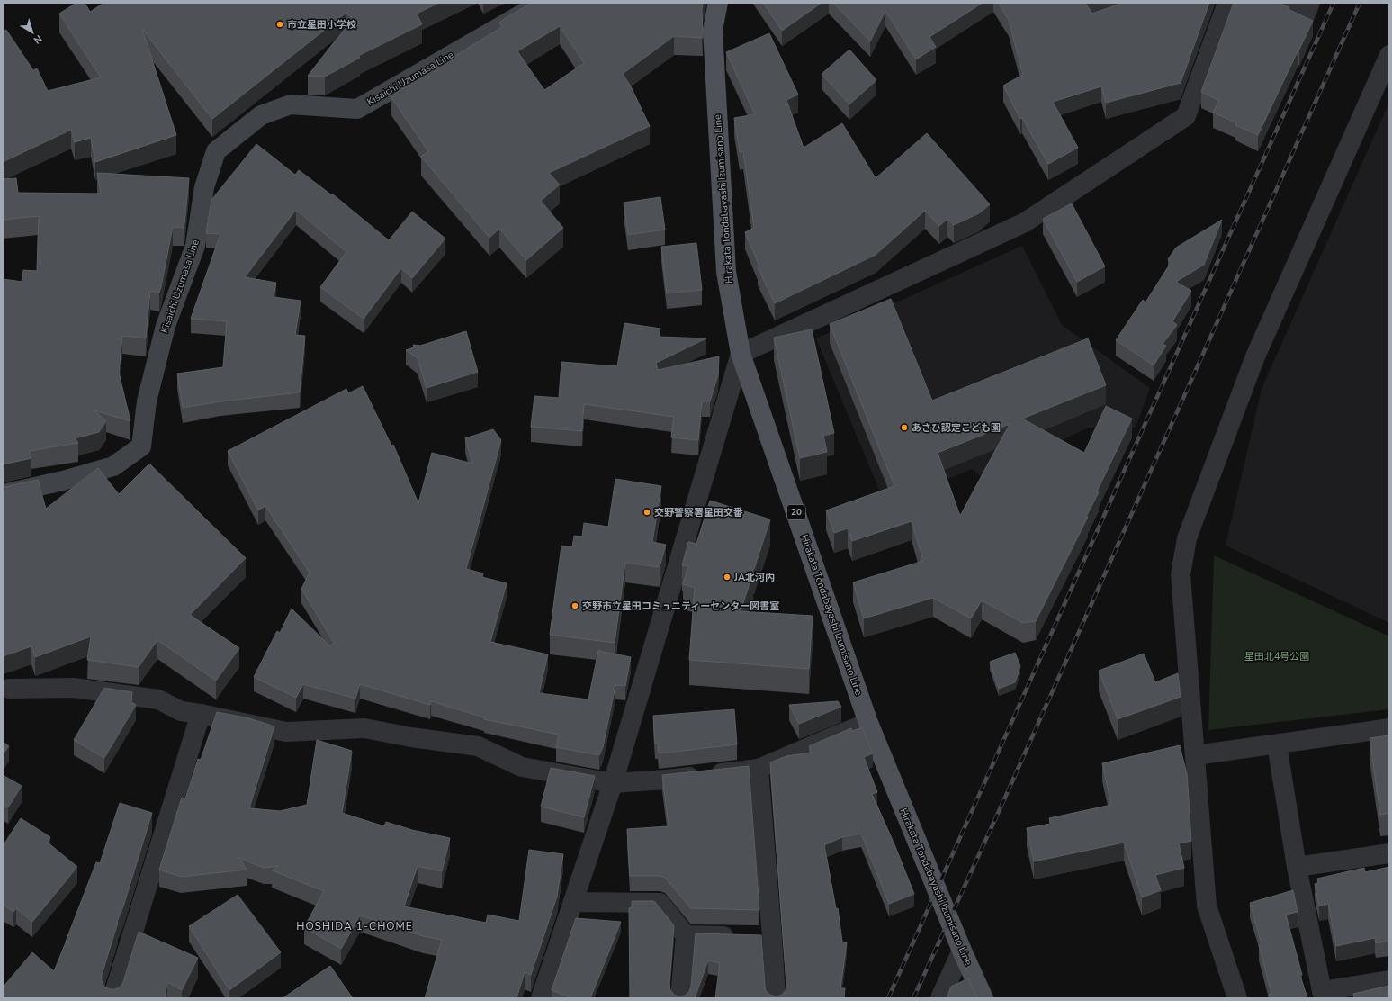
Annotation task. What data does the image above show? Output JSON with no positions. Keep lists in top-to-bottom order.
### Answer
{
  "streets": {
    "main road": ["Kisaichi Uzumasa Line", "Hirakata Tondabayashi Izumisano Line", "20"]
  },
  "districts": ["HOSHIDA 1-CHOME"],
  "parks": ["星田北4号公園"],
  "places": [
    "市立星田小学校",
    "あさひ認定こども園",
    "交野警察署星田交番",
    "JA北河内",
    "交野市立星田コミュニティーセンター図書室"
  ],
  "north": "bottom right"
}
